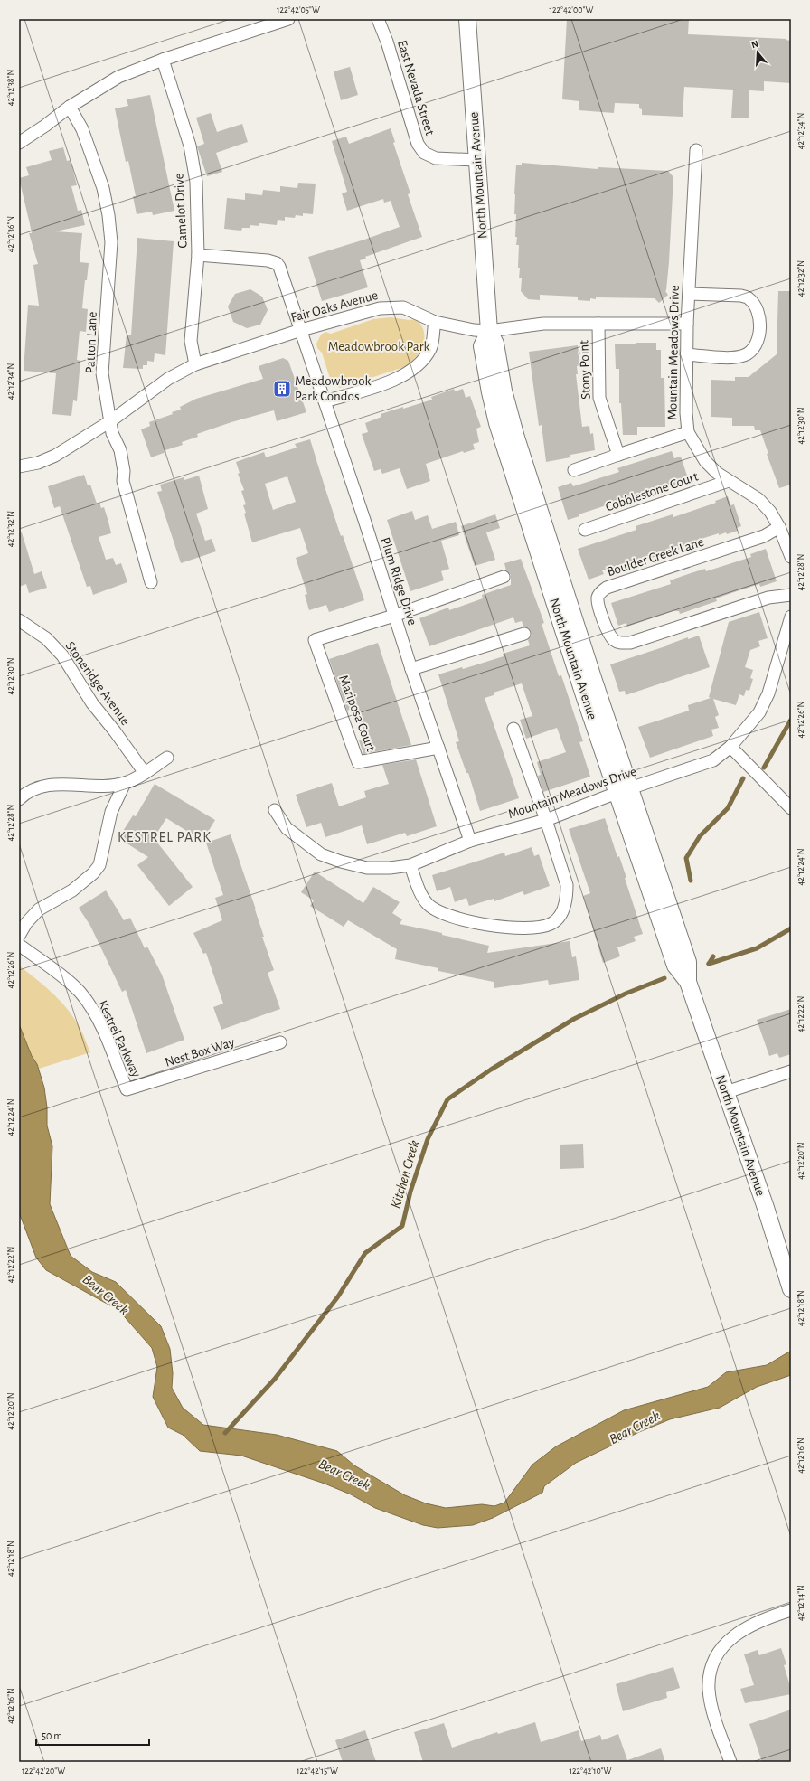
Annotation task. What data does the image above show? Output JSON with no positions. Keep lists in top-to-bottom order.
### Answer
{
  "streets": {
    "street": [
      "East Nevada Street",
      "North Mountain Avenue",
      "Camelot Drive",
      "Fair Oaks Avenue",
      "Patton Lane",
      "Mountain Meadows Drive",
      "Stony Point",
      "Cobblestone Court",
      "Boulder Creek Lane",
      "Plum Ridge Drive",
      "Stoneridge Avenue",
      "Mariposa Court",
      "Kestrel Parkway",
      "Nest Box Way"
    ]
  },
  "crossings": [
    ["East Nevada Street", "North Mountain Avenue"],
    ["North Mountain Avenue", "Fair Oaks Avenue"],
    ["North Mountain Avenue", "Mountain Meadows Drive"],
    ["Camelot Drive", "Fair Oaks Avenue"],
    ["Camelot Drive", "Plum Ridge Drive"],
    ["Fair Oaks Avenue", "Patton Lane"],
    ["Fair Oaks Avenue", "Mountain Meadows Drive"],
    ["Fair Oaks Avenue", "Stony Point"],
    ["Fair Oaks Avenue", "Plum Ridge Drive"],
    ["Mountain Meadows Drive", "Cobblestone Court"],
    ["Mountain Meadows Drive", "Boulder Creek Lane"],
    ["Mountain Meadows Drive", "Plum Ridge Drive"],
    ["Plum Ridge Drive", "Mariposa Court"],
    ["Kestrel Parkway", "Nest Box Way"]
  ],
  "districts": ["KESTREL PARK"],
  "water": ["Kitchen Creek", "Bear Creek"],
  "parks": ["Meadowbrook Park"],
  "places": {
    "building": ["Meadowbrook Park Condos"]
  },
  "scale_bar": "50 m",
  "north": "top",
  "coordinates": [
    "122°42'05\"W",
    "122°42'00\"W",
    "42°12'38\"N",
    "42°12'34\"N",
    "42°12'36\"N",
    "42°12'32\"N",
    "42°12'30\"N",
    "42°12'28\"N",
    "42°12'26\"N",
    "42°12'24\"N",
    "42°12'22\"N",
    "42°12'20\"N",
    "42°12'18\"N",
    "42°12'16\"N",
    "42°12'14\"N",
    "122°42'20\"W",
    "122°42'15\"W",
    "122°42'10\"W"
  ]
}
